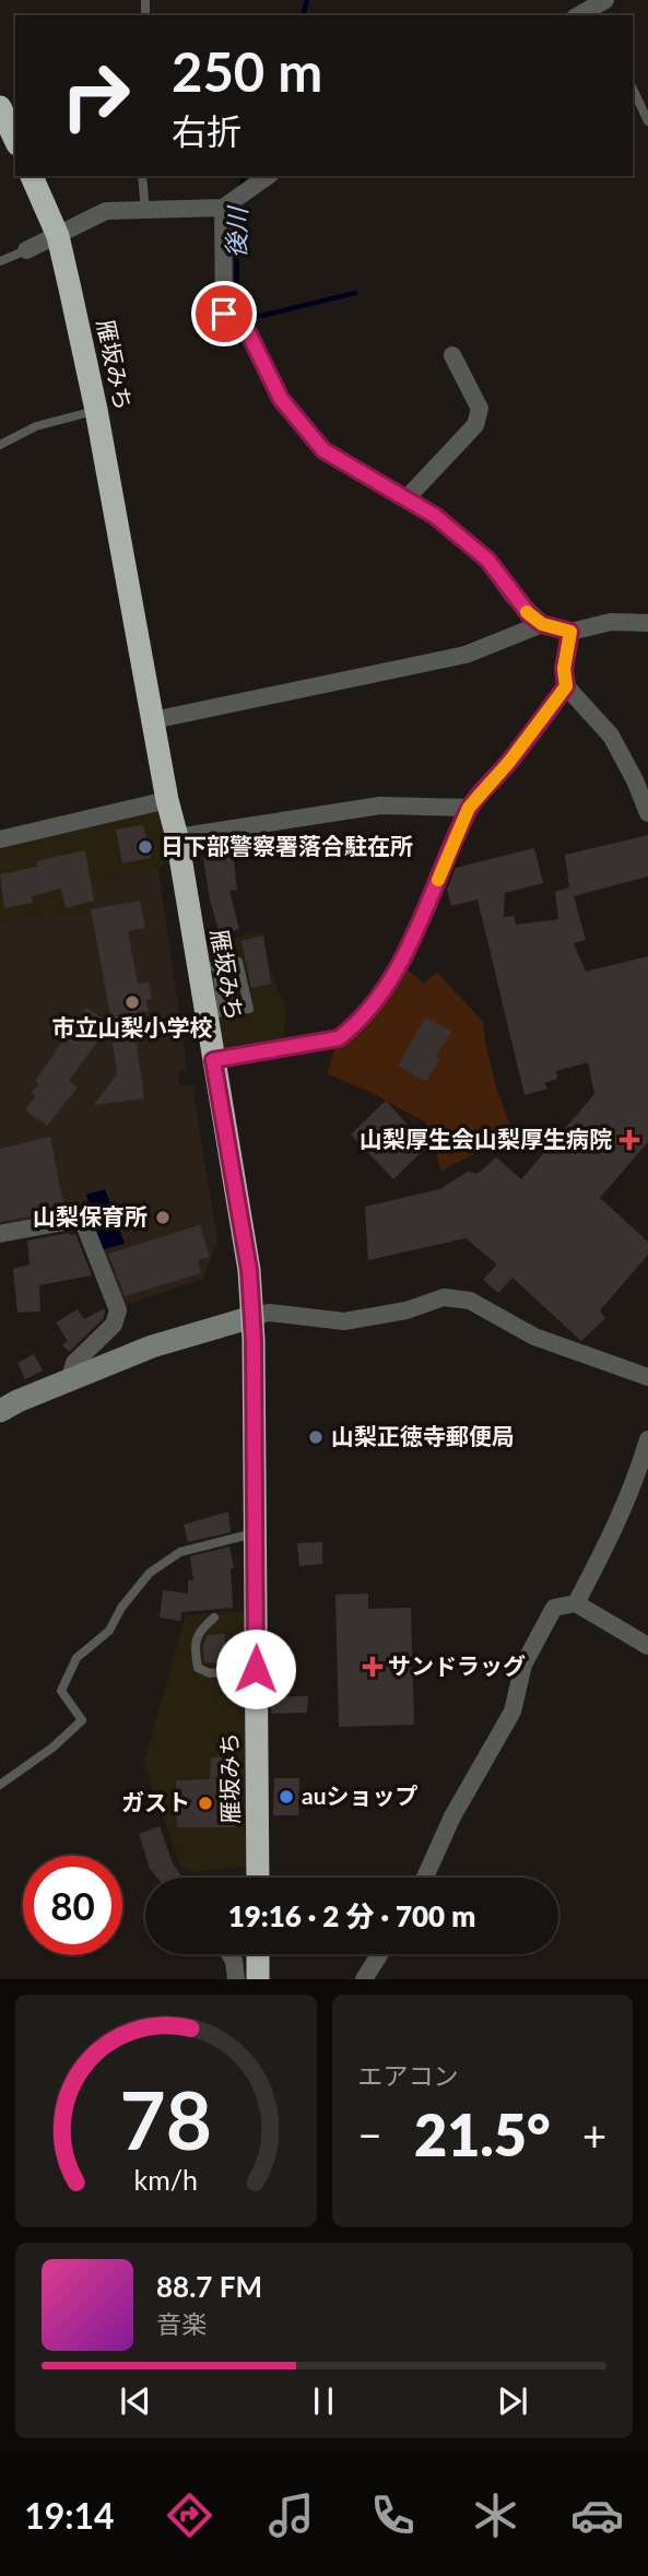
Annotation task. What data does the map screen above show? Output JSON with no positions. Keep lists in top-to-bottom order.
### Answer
{
  "streets": {
    "highway": ["雁坂みち"]
  },
  "water": ["後川"],
  "places": {
    "other": [
      "日下部警察署落合駐在所",
      "市立山梨小学校",
      "山梨保育所",
      "山梨正徳寺郵便局",
      "auショップ",
      "ガスト"
    ],
    "health": ["山梨厚生会山梨厚生病院", "サンドラッグ"]
  },
  "page": {
    "turn": ["250 m", "右折"],
    "limit": "80",
    "trip": "19:16 · 2 分 · 700 m",
    "tile": "エアコン",
    "heat": ["−", "21.5°", "+"],
    "song": ["88.7 FM", "音楽"],
    "tabs": "19:14",
    "gauge": ["78", "km/h"]
  }
}
